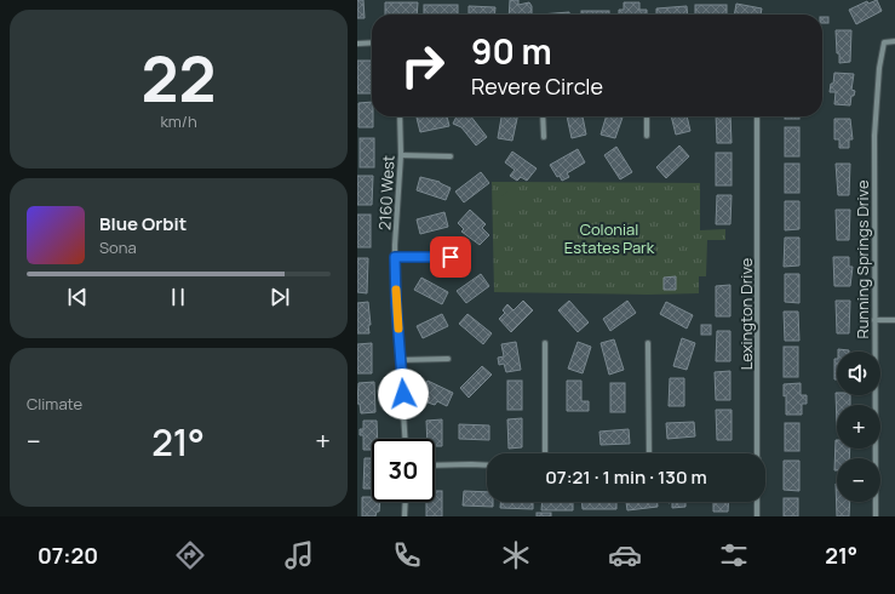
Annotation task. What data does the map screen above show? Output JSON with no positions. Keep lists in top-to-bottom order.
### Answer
{
  "streets": {
    "street": ["2160 West", "Running Springs Drive", "Lexington Drive"]
  },
  "parks": ["Colonial Estates Park"],
  "page": {
    "tile": [
      ["22", "km/h"],
      "Climate"
    ],
    "turn": ["90 m", "Revere Circle"],
    "song": ["Blue Orbit", "Sona"],
    "map_buttons": ["+", "−"],
    "heat": ["−", "21°", "+"],
    "limit": "30",
    "trip": "07:21 · 1 min · 130 m",
    "tabs": ["07:20", "21°"]
  }
}
